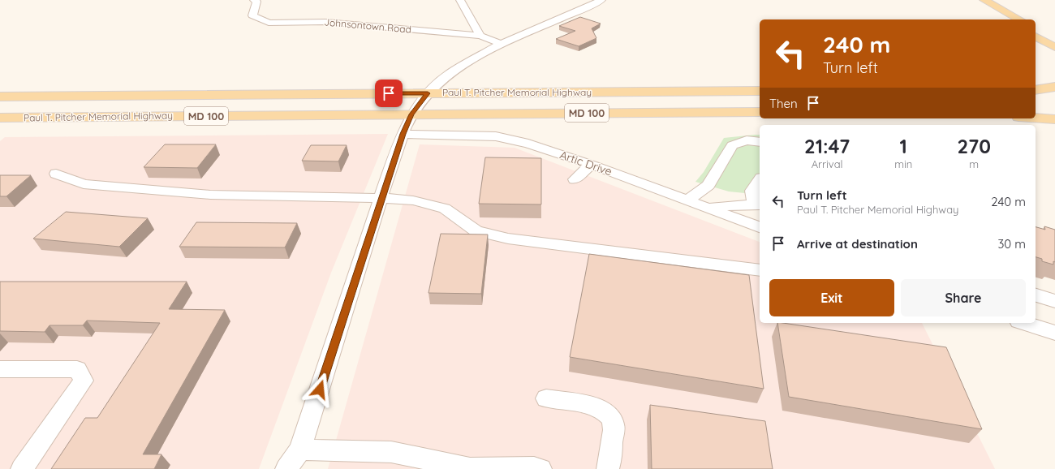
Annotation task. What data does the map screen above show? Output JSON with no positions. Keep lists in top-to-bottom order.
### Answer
{
  "streets": {
    "main road": ["Paul T. Pitcher Memorial Highway", "MD 100"],
    "street": ["Johnsontown Road", "Artic Drive"]
  },
  "page": {
    "turn": ["240 m", "Turn left"],
    "then": "Then",
    "eta": [
      "21:47",
      "Arrival",
      "1",
      "min",
      "270",
      "m"
    ],
    "list": [
      {
        "name": "Turn left",
        "note": "Paul T. Pitcher Memorial Highway",
        "value": "240 m"
      },
      {
        "name": "Arrive at destination",
        "value": "30 m"
      }
    ],
    "buttons": ["Exit", "Share"]
  }
}
